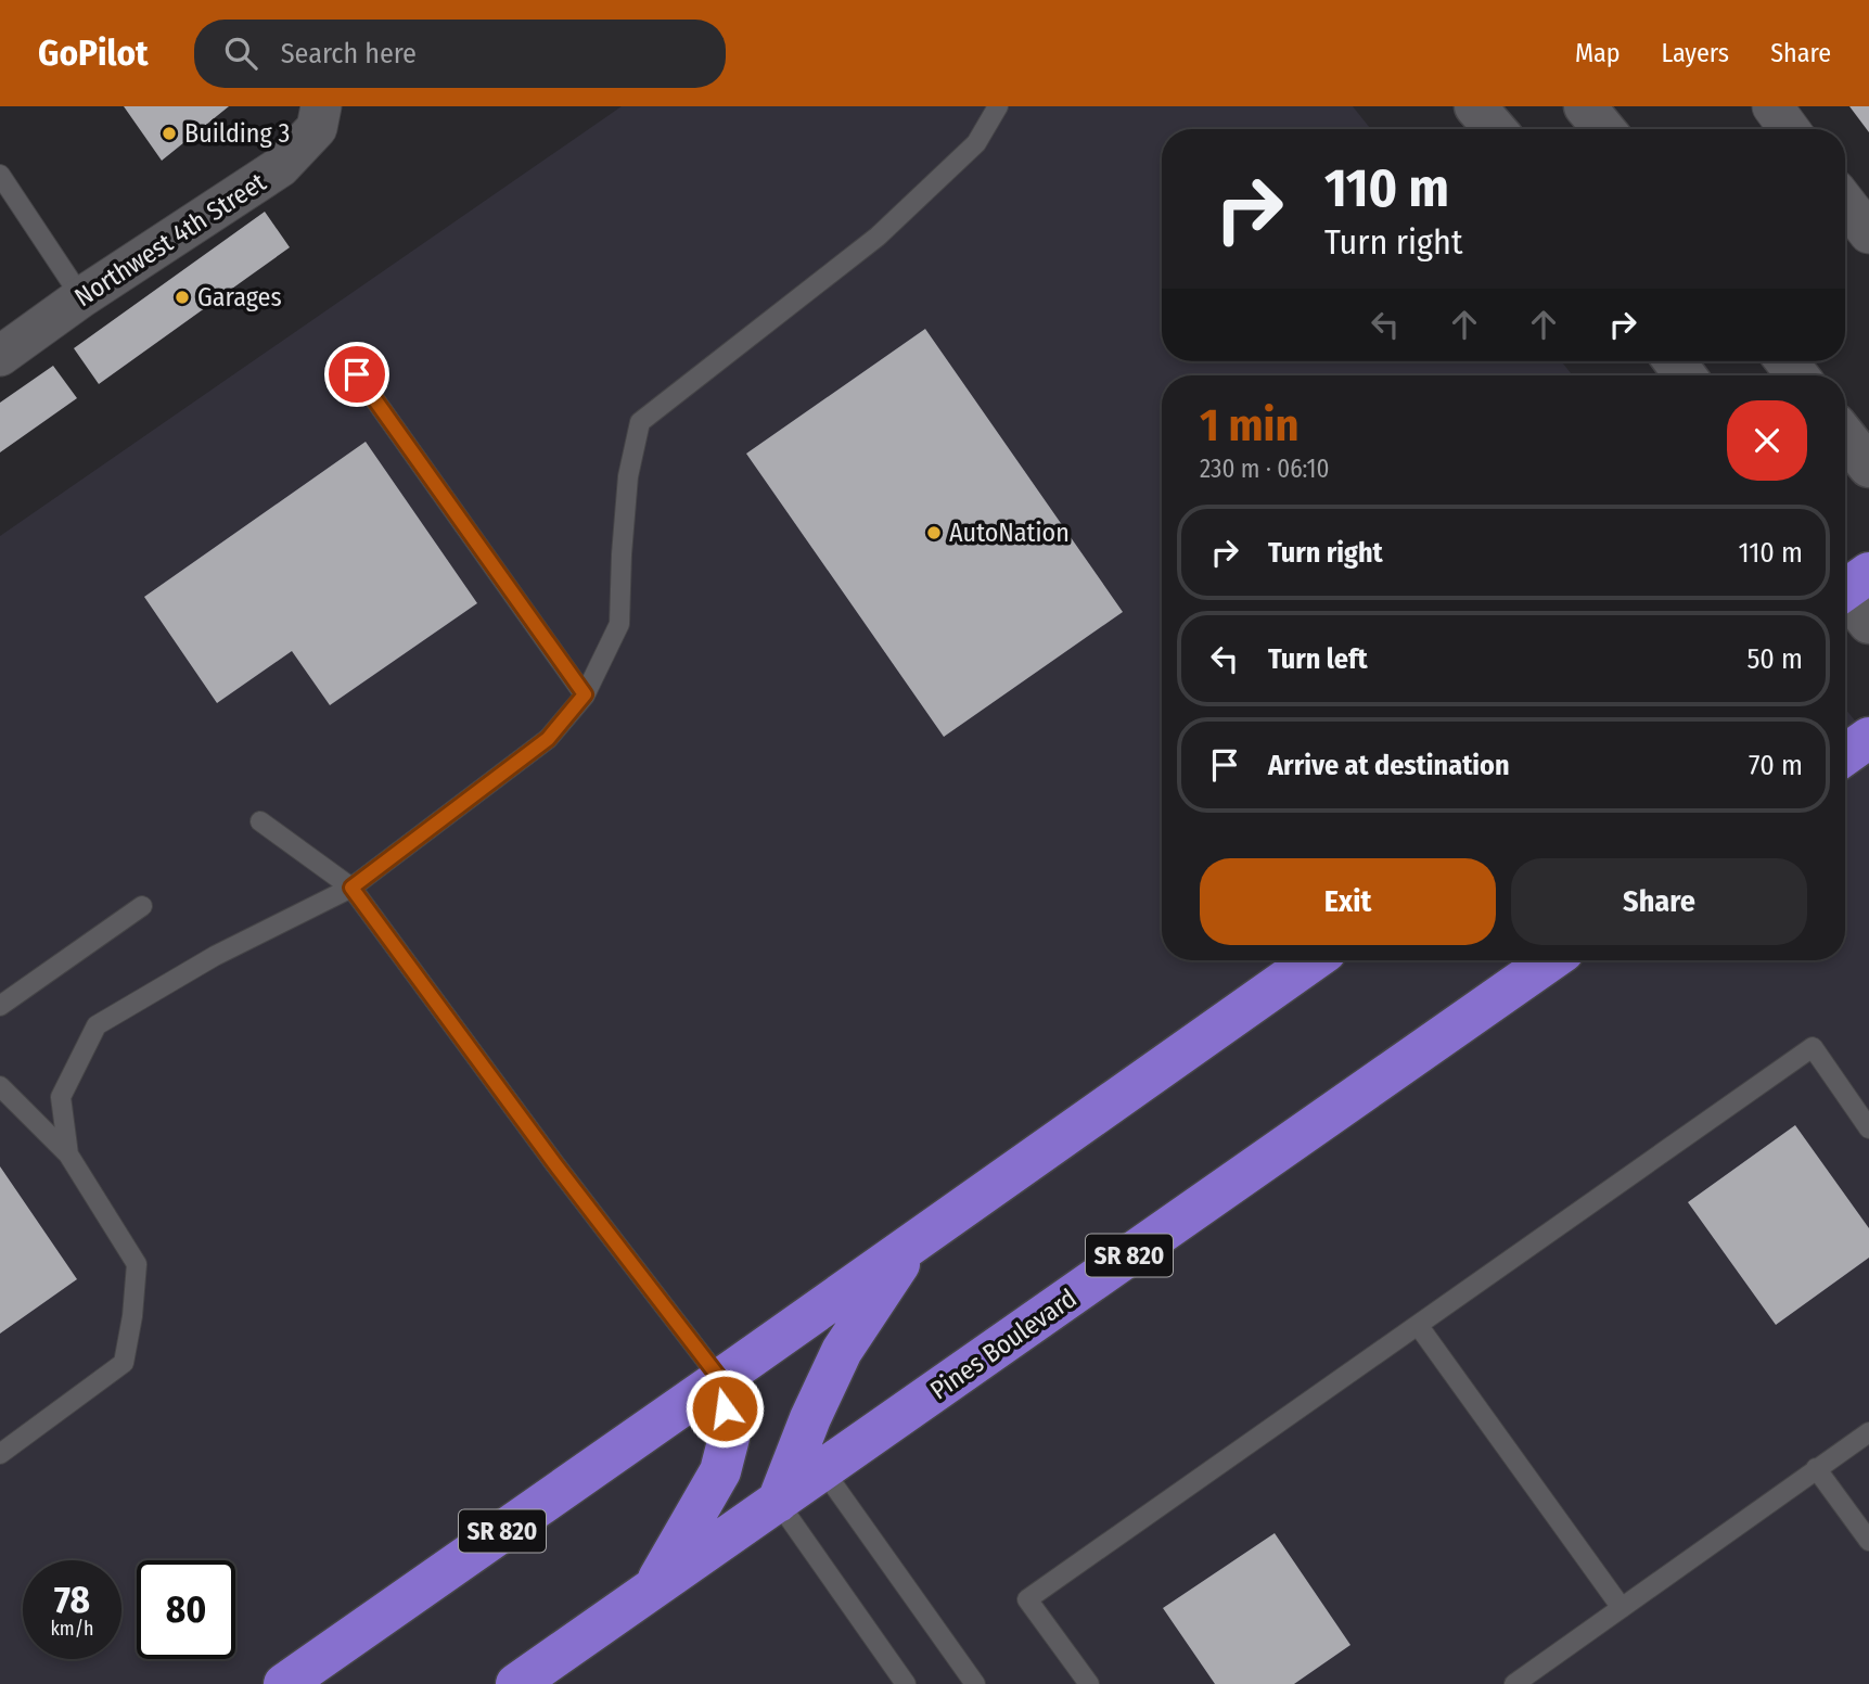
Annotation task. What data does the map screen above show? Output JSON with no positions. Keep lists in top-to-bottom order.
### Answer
{
  "streets": {
    "highway": ["SR 820", "Pines Boulevard"],
    "street": ["Northwest 4th Street"]
  },
  "places": ["Building 3", "Garages", "AutoNation"],
  "page": {
    "header": "GoPilot",
    "search": "Search here",
    "nav": ["Map", "Layers", "Share"],
    "turn": ["110 m", "Turn right"],
    "heading": ["1 min", "230 m · 06:10"],
    "list": [
      {
        "name": "Turn right",
        "value": "110 m"
      },
      {
        "name": "Turn left",
        "value": "50 m"
      },
      {
        "name": "Arrive at destination",
        "value": "70 m"
      }
    ],
    "buttons": ["Exit", "Share"],
    "speed": "78 km/h",
    "limit": "80"
  }
}
